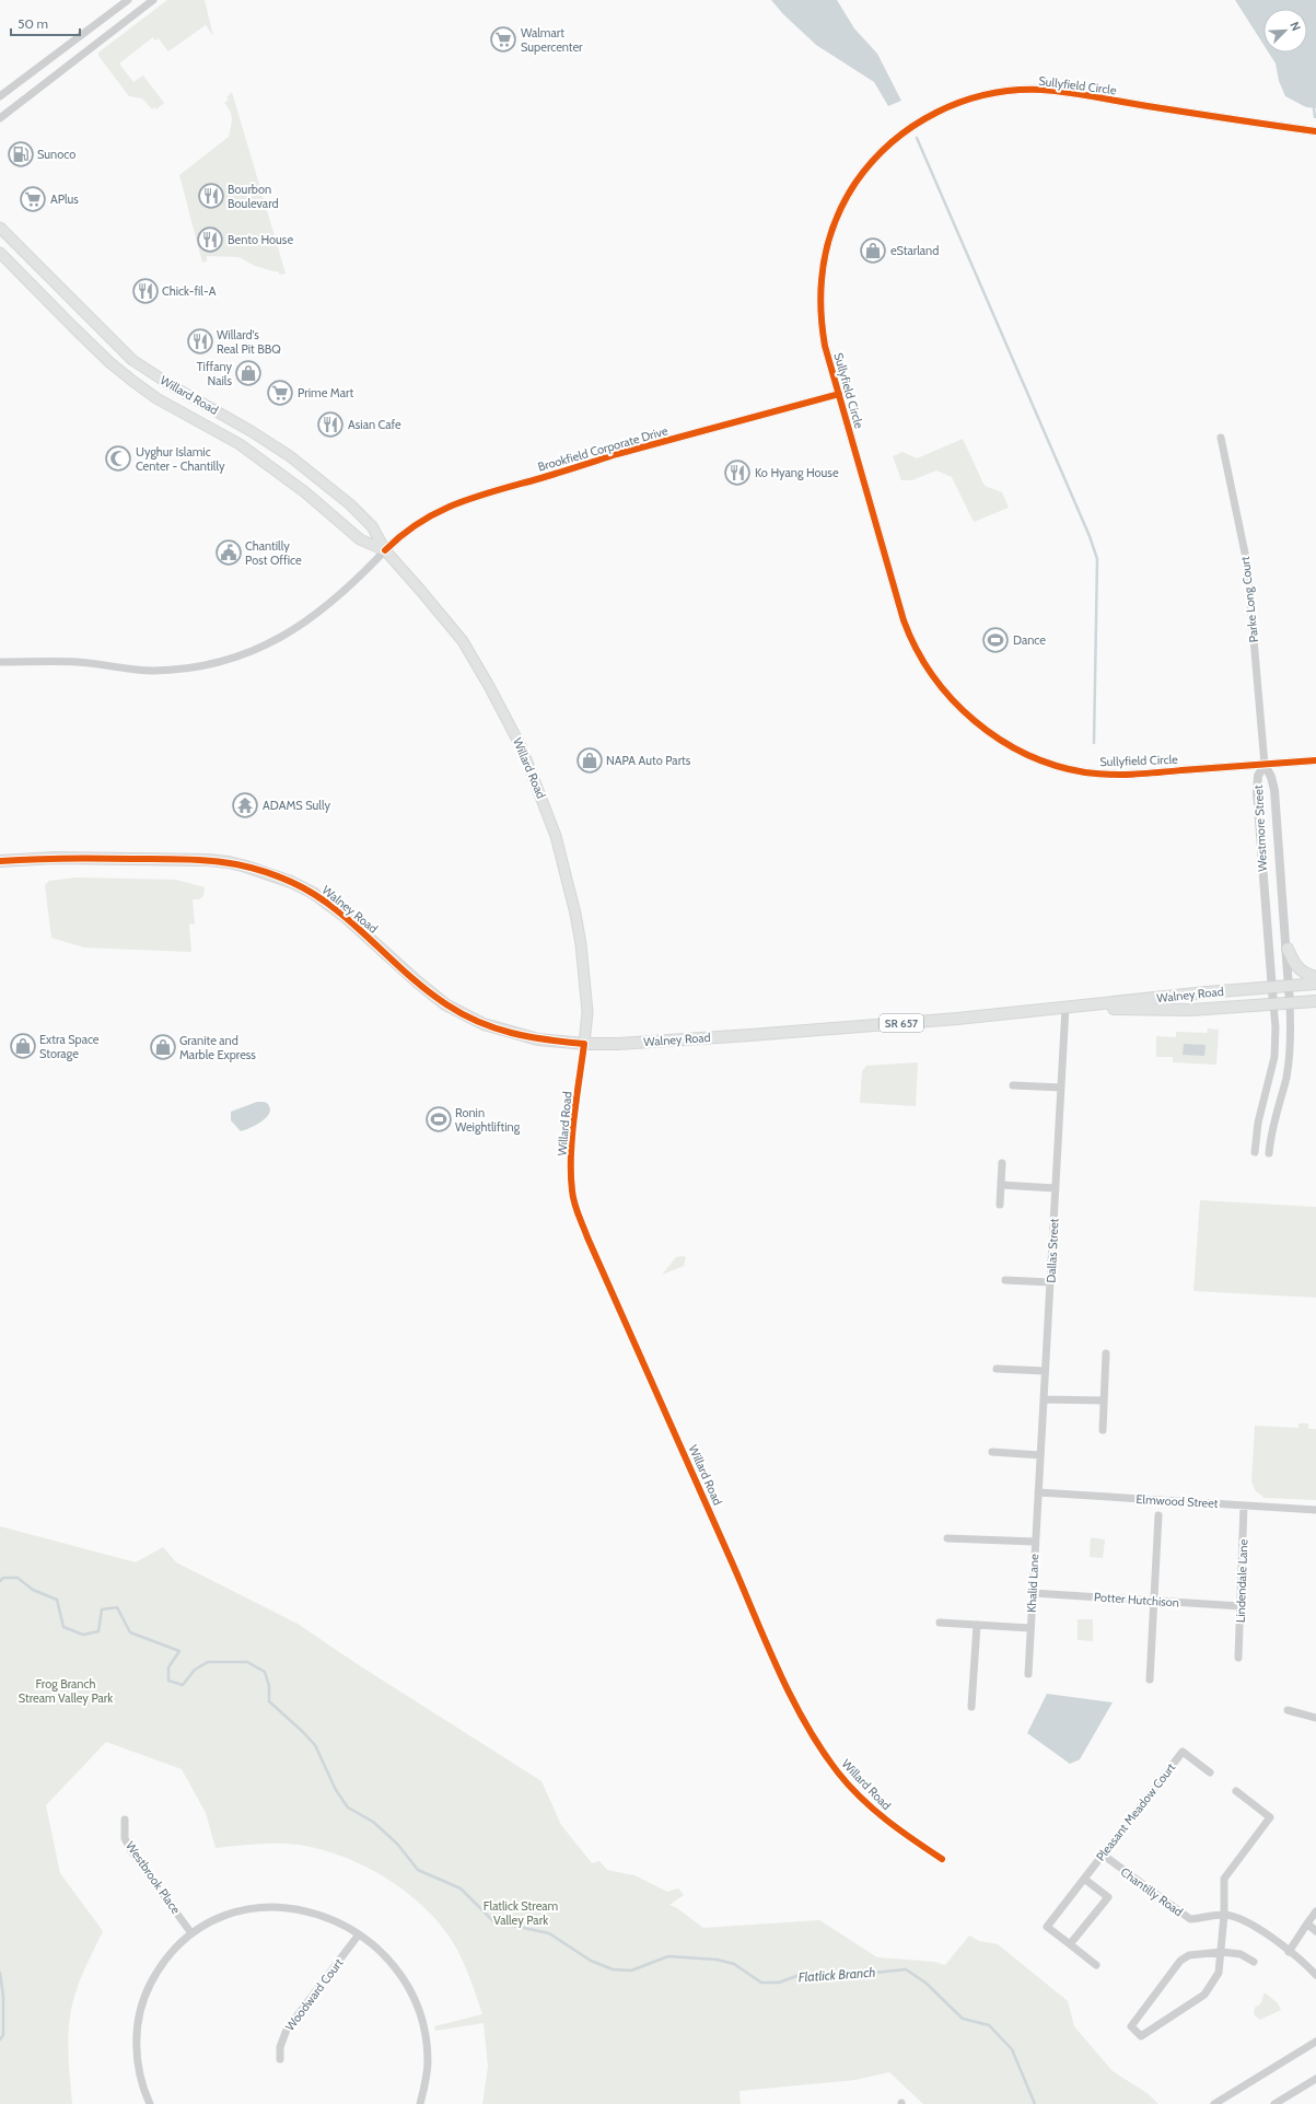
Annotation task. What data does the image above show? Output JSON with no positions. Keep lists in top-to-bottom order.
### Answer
{
  "streets": {
    "main road": ["Willard Road", "Walney Road", "SR 657"],
    "street": [
      "Sullyfield Circle",
      "Brookfield Corporate Drive",
      "Parke Long Court",
      "Westmore Street",
      "Dallas Street",
      "Elmwood Street",
      "Lindendale Lane",
      "Khalid Lane",
      "Potter Hutchison",
      "Pleasant Meadow Court",
      "Westbrook Place",
      "Chantilly Road",
      "Woodward Court"
    ]
  },
  "crossings": [
    ["Sullyfield Circle", "Brookfield Corporate Drive"],
    ["Sullyfield Circle", "Parke Long Court"],
    ["Sullyfield Circle", "Westmore Street"],
    ["Willard Road", "Brookfield Corporate Drive"],
    ["Willard Road", "Walney Road"],
    ["Parke Long Court", "Westmore Street"],
    ["Westmore Street", "Walney Road"],
    ["Walney Road", "Dallas Street"],
    ["Dallas Street", "Elmwood Street"],
    ["Dallas Street", "Khalid Lane"],
    ["Elmwood Street", "Lindendale Lane"],
    ["Elmwood Street", "Khalid Lane"],
    ["Lindendale Lane", "Potter Hutchison"],
    ["Khalid Lane", "Potter Hutchison"],
    ["Pleasant Meadow Court", "Chantilly Road"]
  ],
  "water": ["Flatlick Branch"],
  "parks": ["Frog Branch Stream Valley Park", "Flatlick Stream Valley Park"],
  "places": {
    "supermarket": ["Walmart Supercenter", "APlus", "Prime Mart"],
    "fuel station": ["Sunoco"],
    "restaurant": [
      "Bourbon Boulevard",
      "Bento House",
      "Chick-fil-A",
      "Willard's Real Pit BBQ",
      "Asian Cafe",
      "Ko Hyang House"
    ],
    "shop": [
      "eStarland",
      "Tiffany Nails",
      "NAPA Auto Parts",
      "Extra Space Storage",
      "Granite and Marble Express"
    ],
    "mosque": ["Uyghur Islamic Center - Chantilly"],
    "public building": ["Chantilly Post Office"],
    "sports": ["Dance", "Ronin Weightlifting"],
    "temple": ["ADAMS Sully"]
  },
  "scale_bar": "50 m",
  "north": "top right"
}
